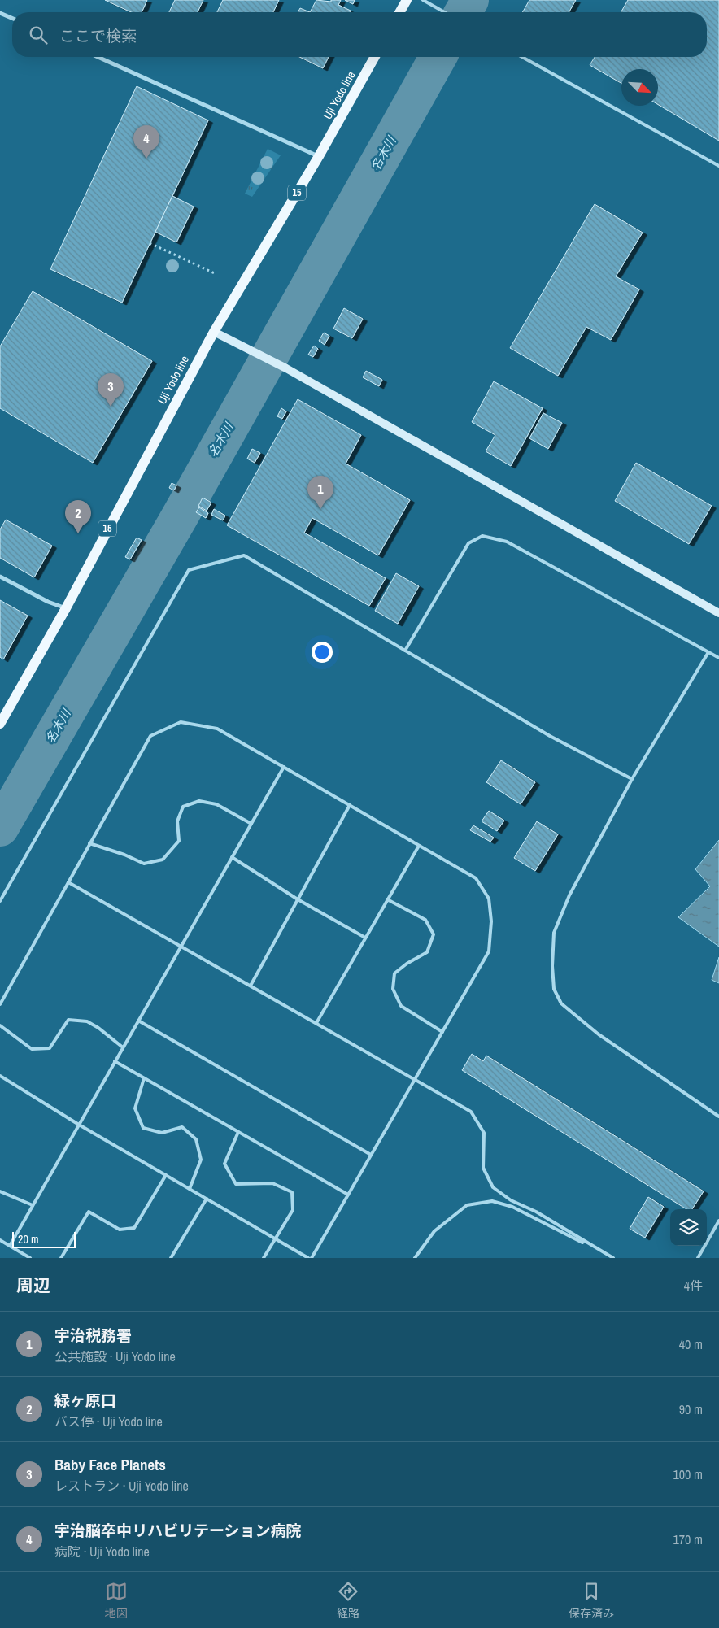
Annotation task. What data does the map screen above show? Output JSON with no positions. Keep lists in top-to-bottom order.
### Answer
{
  "streets": {
    "main road": ["Uji Yodo line", "15"]
  },
  "water": ["名木川"],
  "scale_bar": "20 m",
  "north": "bottom right",
  "page": {
    "search": "ここで検索",
    "pins": [
      "4",
      "3",
      "1",
      "2"
    ],
    "scale": "20 m",
    "heading": ["周辺", "4件"],
    "list": [
      {
        "mark": "1",
        "name": "宇治税務署",
        "note": "公共施設 · Uji Yodo line",
        "value": "40 m"
      },
      {
        "mark": "2",
        "name": "緑ヶ原口",
        "note": "バス停 · Uji Yodo line",
        "value": "90 m"
      },
      {
        "mark": "3",
        "name": "Baby Face Planets",
        "note": "レストラン · Uji Yodo line",
        "value": "100 m"
      },
      {
        "mark": "4",
        "name": "宇治脳卒中リハビリテーション病院",
        "note": "病院 · Uji Yodo line",
        "value": "170 m"
      }
    ],
    "nav": ["地図", "経路", "保存済み"]
  }
}
